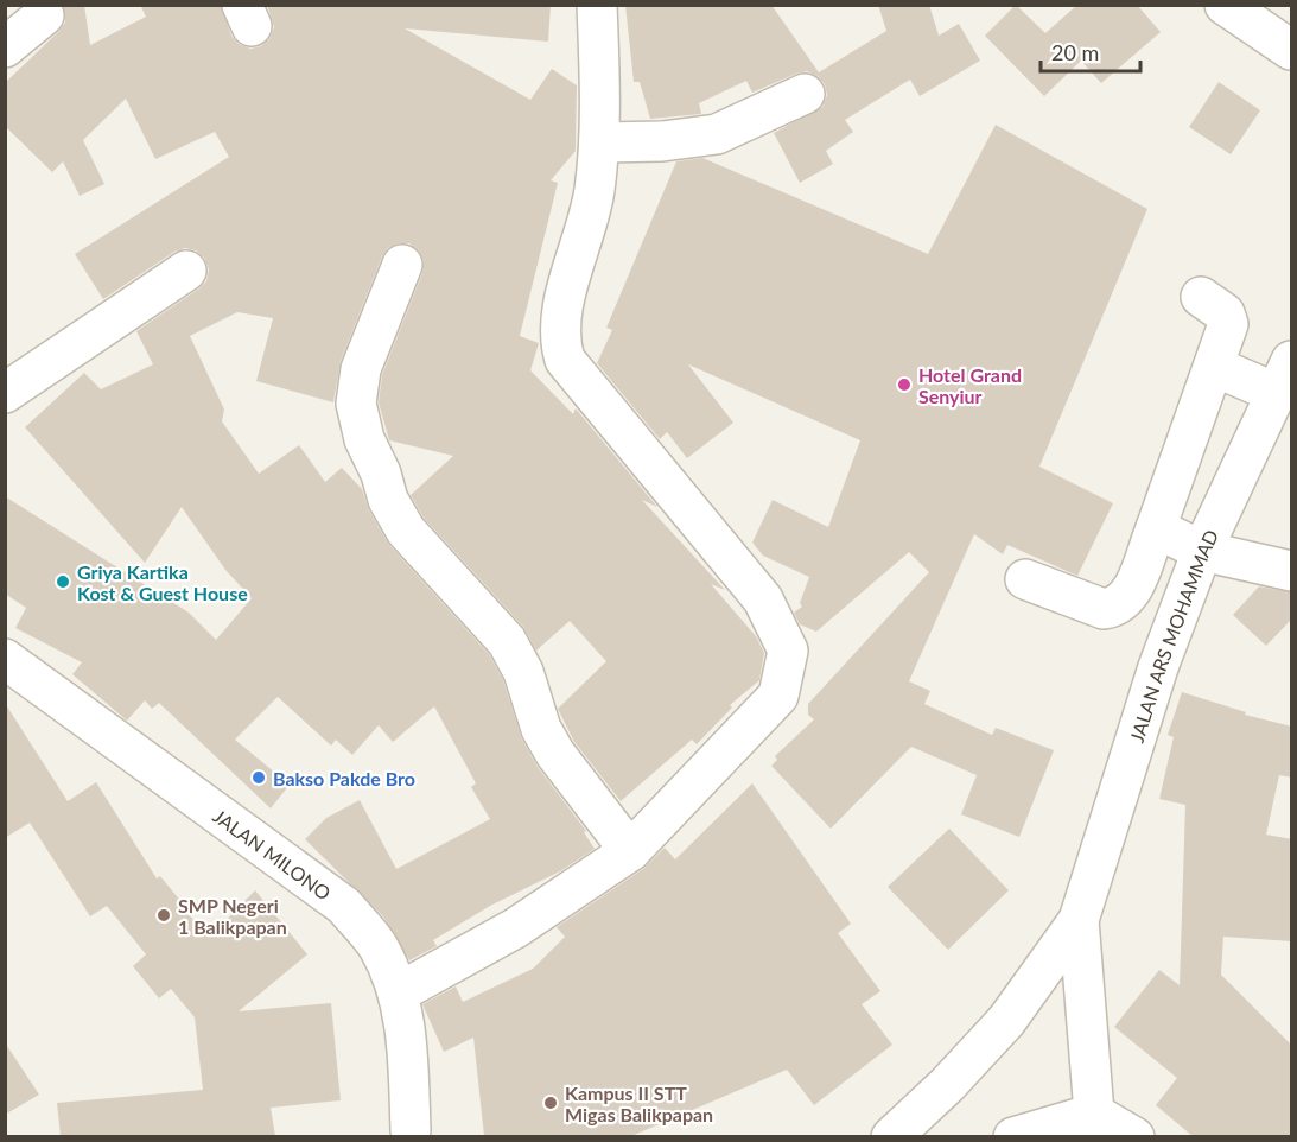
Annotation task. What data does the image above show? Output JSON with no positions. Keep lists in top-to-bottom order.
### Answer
{
  "streets": {
    "street": ["JALAN ARS MOHAMMAD", "JALAN MILONO"]
  },
  "places": [
    "Hotel Grand Senyiur",
    "Griya Kartika Kost & Guest House",
    "Bakso Pakde Bro",
    "SMP Negeri 1 Balikpapan",
    "Kampus II STT Migas Balikpapan"
  ],
  "scale_bar": "20 m"
}
